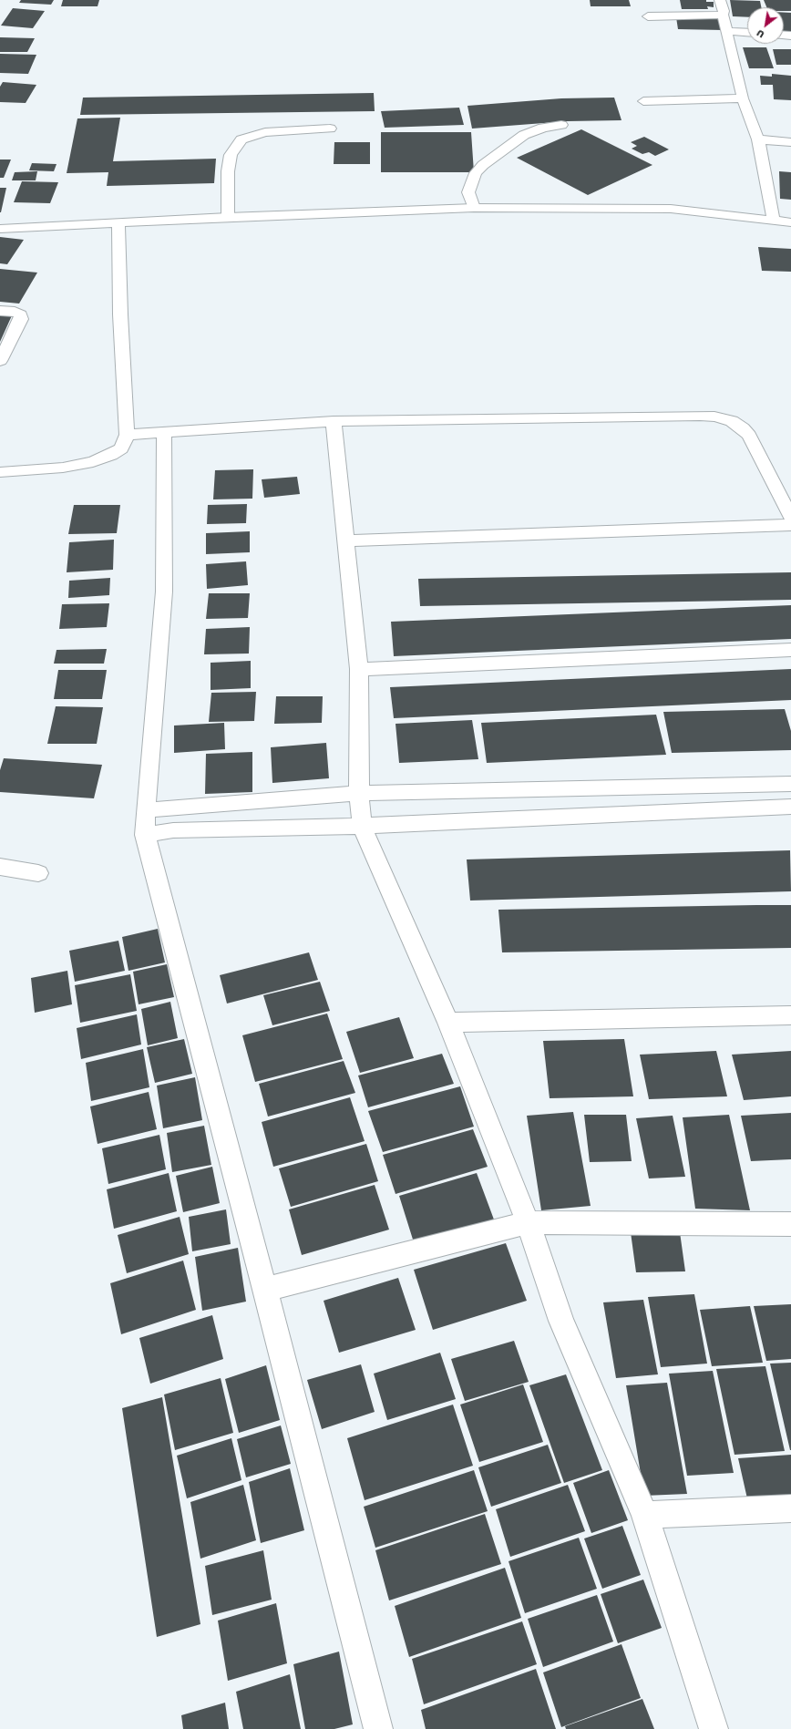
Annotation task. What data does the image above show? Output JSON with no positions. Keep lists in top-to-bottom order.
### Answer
{
  "north": "bottom left"
}
